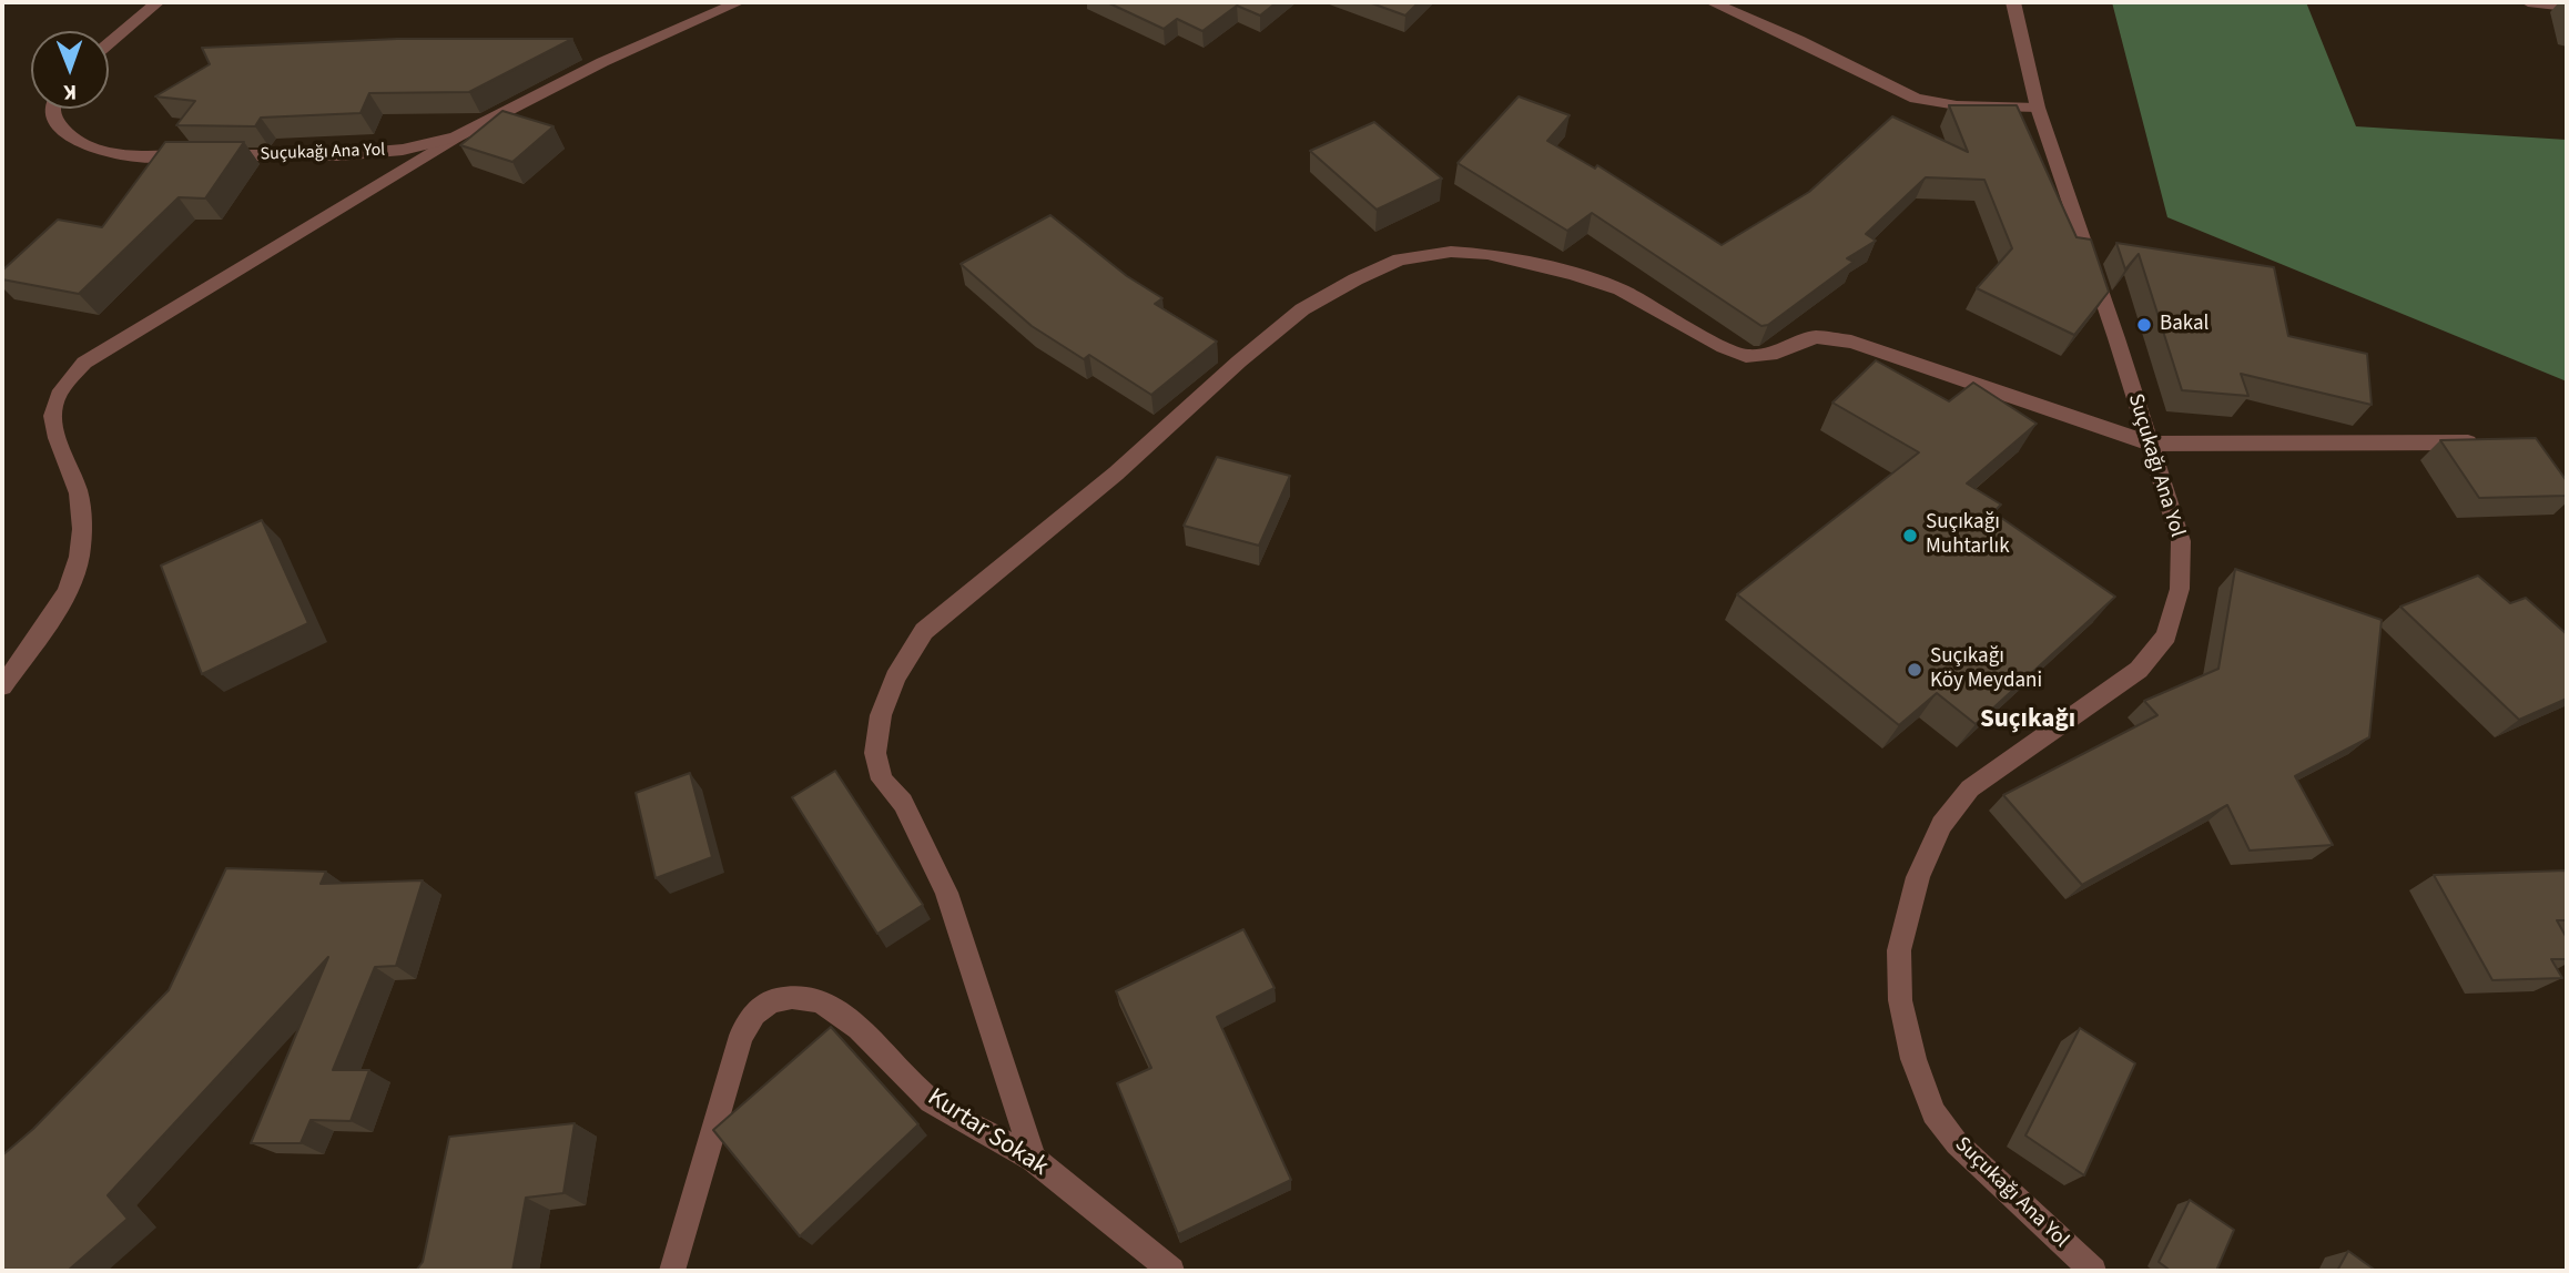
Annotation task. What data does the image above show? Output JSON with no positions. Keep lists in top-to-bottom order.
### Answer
{
  "streets": {
    "street": ["Suçukağı Ana Yol", "Kurtar Sokak"]
  },
  "districts": ["Suçıkağı"],
  "places": ["Bakal", "Suçıkağı Muhtarlık", "Suçıkağı Köy Meydani"],
  "north": "bottom"
}
